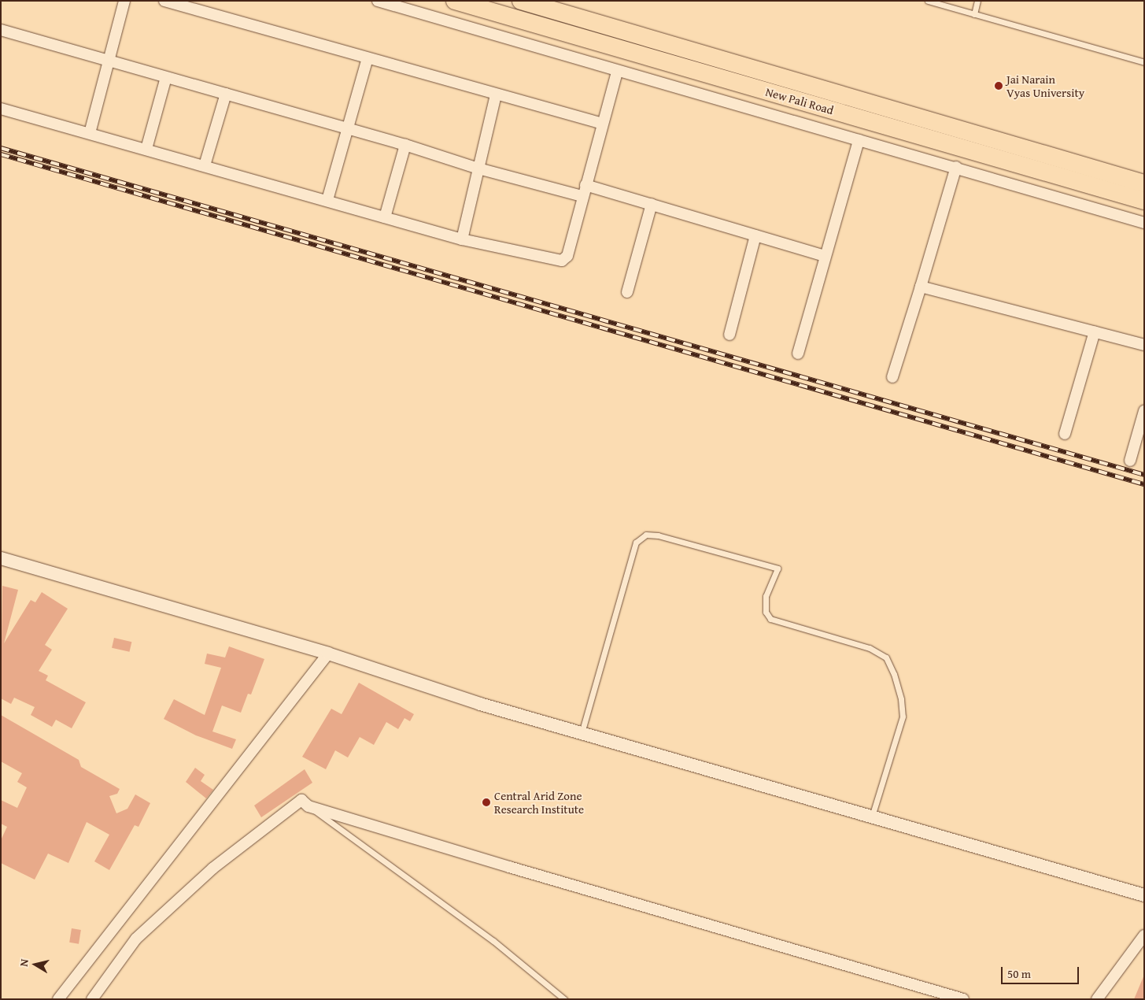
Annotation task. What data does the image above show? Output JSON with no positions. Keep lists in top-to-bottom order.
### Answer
{
  "streets": {
    "highway": ["New Pali Road"]
  },
  "places": ["Jai Narain Vyas University", "Central Arid Zone Research Institute"],
  "scale_bar": "50 m",
  "north": "left"
}
